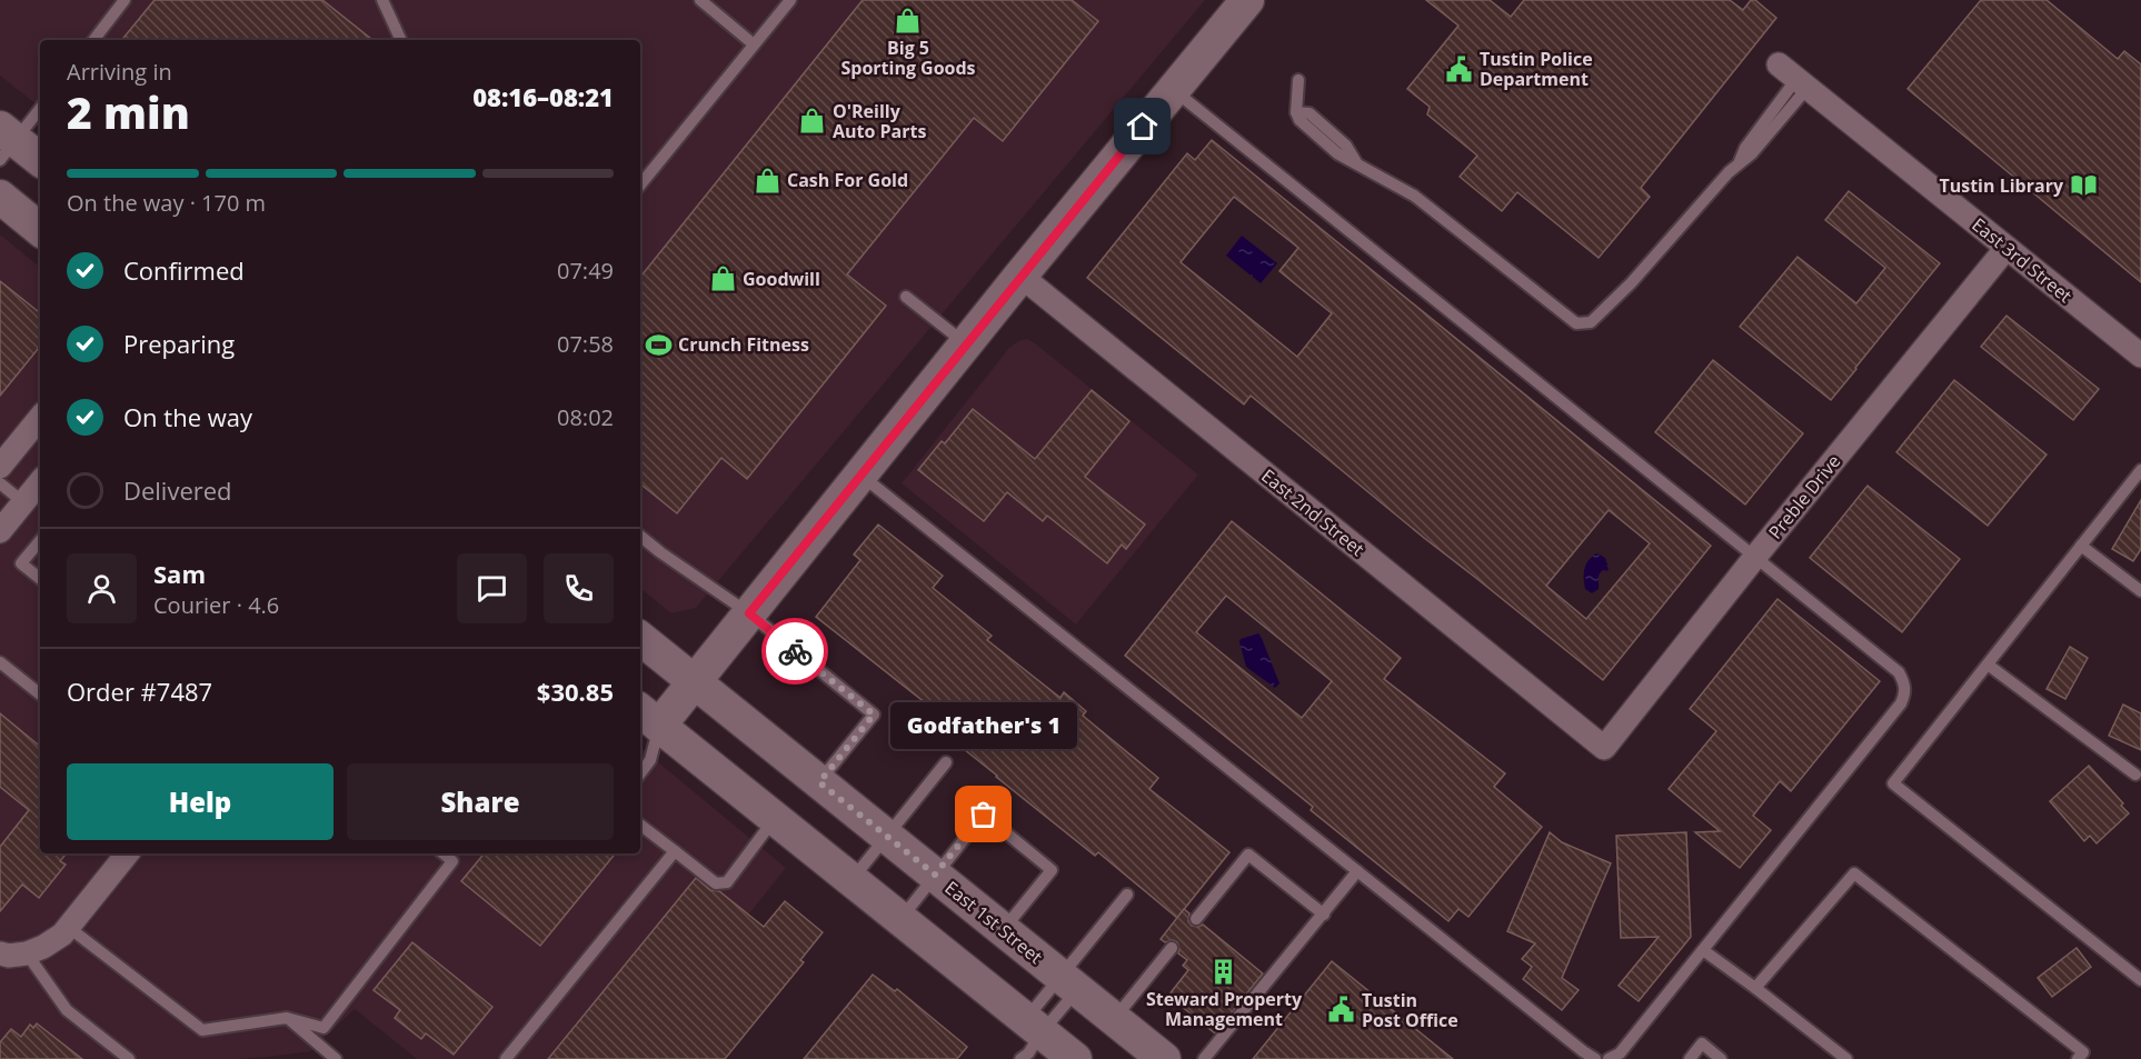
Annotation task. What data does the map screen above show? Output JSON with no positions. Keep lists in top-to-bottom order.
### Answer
{
  "streets": {
    "main road": ["East 1st Street"],
    "street": ["East 3rd Street", "Preble Drive", "East 2nd Street"]
  },
  "crossings": [
    ["East 3rd Street", "Preble Drive"],
    ["Preble Drive", "East 2nd Street"]
  ],
  "places": {
    "shop": [
      "Big 5 Sporting Goods",
      "O'Reilly Auto Parts",
      "Cash For Gold",
      "Goodwill"
    ],
    "public building": ["Tustin Police Department", "Tustin Post Office"],
    "library": ["Tustin Library"],
    "sports": ["Crunch Fitness"],
    "other": ["Godfather's 1"],
    "building": ["Steward Property Management"]
  },
  "page": {
    "heading": ["2 min", "Arriving in", "08:16–08:21"],
    "panel": [
      "Sam",
      "Courier · 4.6",
      "Order #7487",
      "$30.85"
    ],
    "bar": "On the way · 170 m",
    "list": [
      ["Confirmed", "07:49"],
      ["Preparing", "07:58"],
      ["On the way", "08:02"],
      "Delivered"
    ],
    "bubble": "Godfather's 1",
    "buttons": ["Help", "Share"]
  }
}
